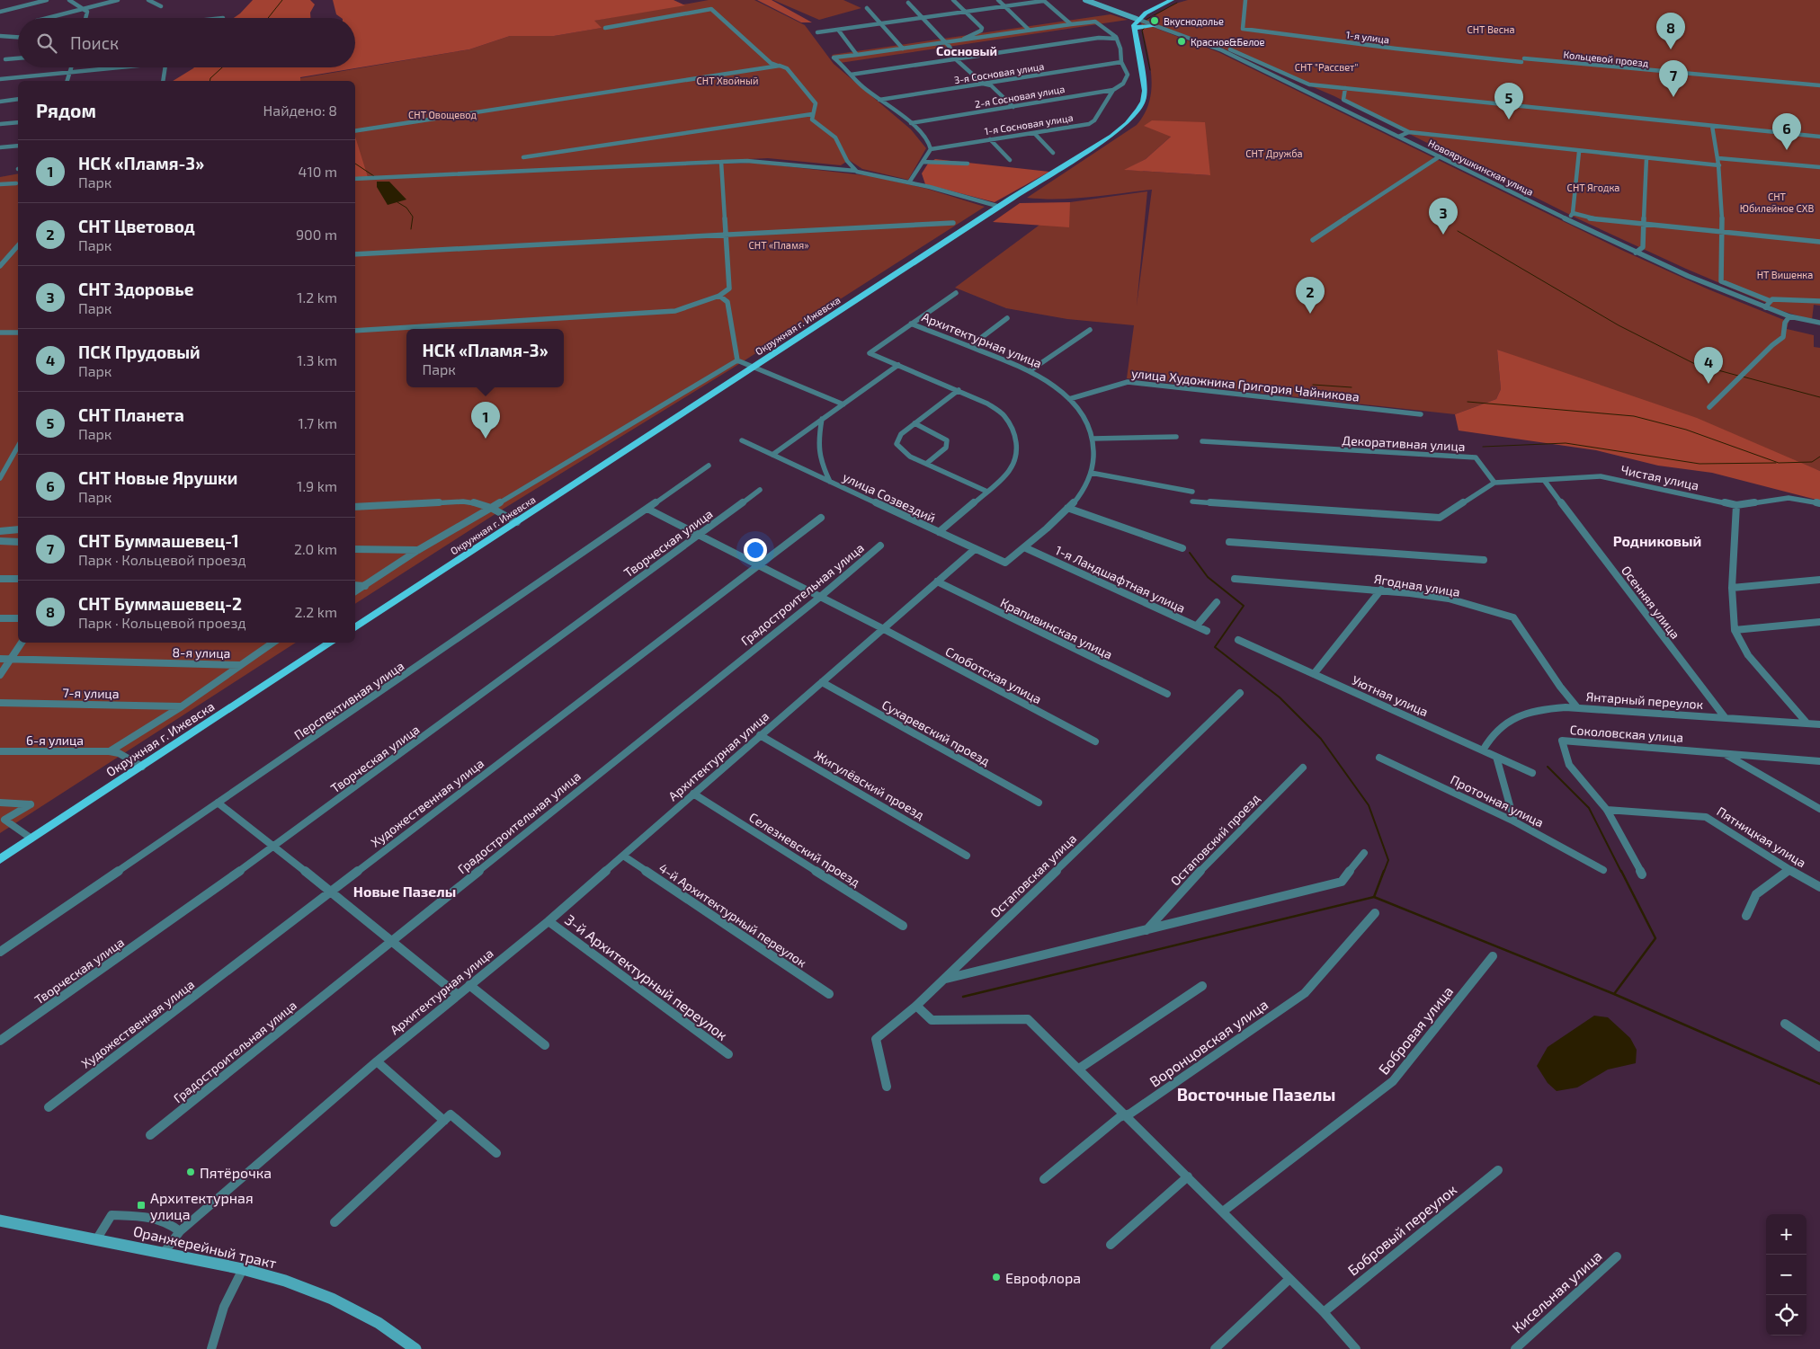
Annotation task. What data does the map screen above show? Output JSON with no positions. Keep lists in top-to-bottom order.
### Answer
{
  "streets": {
    "main road": ["Окружная г. Ижевска"],
    "street": [
      "1-я улица",
      "Кольцевой проезд",
      "3-я Сосновая улица",
      "2-я Сосновая улица",
      "1-я Сосновая улица",
      "Новоярушкинская улица",
      "Архитектурная улица",
      "улица Художника Григория Чайникова",
      "Декоративная улица",
      "Чистая улица",
      "улица Созвездий",
      "Творческая улица",
      "1-я Ландшафтная улица",
      "Ягодная улица",
      "Градостроительная улица",
      "Осенняя улица",
      "Крапивинская улица",
      "8-я улица",
      "Слоботская улица",
      "7-я улица",
      "Уютная улица",
      "Перспективная улица",
      "Янтарный переулок",
      "Сухаревский проезд",
      "Соколовская улица",
      "6-я улица",
      "Жигулёвский проезд",
      "Проточная улица",
      "Художественная улица",
      "Пятницкая улица",
      "Остаповский проезд",
      "Селезневский проезд",
      "Остаповская улица",
      "4-й Архитектурный переулок",
      "3-й Архитектурный переулок",
      "Бобровая улица",
      "Воронцовская улица",
      "Бобровый переулок",
      "Оранжерейный тракт",
      "Кисельная улица"
    ]
  },
  "crossings": [
    ["1-я улица", "Кольцевой проезд"],
    ["2-я Сосновая улица", "1-я Сосновая улица"],
    ["Новоярушкинская улица", "Окружная г. Ижевска"],
    ["Архитектурная улица", "улица Художника Григория Чайникова"],
    ["Архитектурная улица", "улица Созвездий"],
    ["Архитектурная улица", "1-я Ландшафтная улица"],
    ["Архитектурная улица", "Крапивинская улица"],
    ["Архитектурная улица", "Слоботская улица"],
    ["Архитектурная улица", "Сухаревский проезд"],
    ["Архитектурная улица", "Жигулёвский проезд"],
    ["Архитектурная улица", "Селезневский проезд"],
    ["Архитектурная улица", "4-й Архитектурный переулок"],
    ["Архитектурная улица", "3-й Архитектурный переулок"],
    ["Архитектурная улица", "Оранжерейный тракт"],
    ["Декоративная улица", "Чистая улица"],
    ["Чистая улица", "Осенняя улица"],
    ["Творческая улица", "Слоботская улица"],
    ["Ягодная улица", "Янтарный переулок"],
    ["Градостроительная улица", "Слоботская улица"],
    ["Осенняя улица", "Янтарный переулок"],
    ["Слоботская улица", "Перспективная улица"],
    ["Слоботская улица", "Художественная улица"],
    ["Уютная улица", "Янтарный переулок"],
    ["Соколовская улица", "Пятницкая улица"]
  ],
  "districts": [
    "Сосновый",
    "Родниковый",
    "Новые Пазелы",
    "Восточные Пазелы"
  ],
  "parks": [
    "СНТ Весна",
    "СНТ \"Рассвет\"",
    "СНТ Хвойный",
    "СНТ Овощевод",
    "СНТ Дружба",
    "СНТ Ягодка",
    "СНТ Юбилейное СХВ",
    "СНТ «Пламя»",
    "НТ Вишенка"
  ],
  "places": {
    "other": [
      "Вкуснодолье",
      "Красное&Белое",
      "Пятёрочка",
      "Еврофлора"
    ],
    "transit": ["Архитектурная улица"]
  },
  "page": {
    "pins": [
      "8",
      "7",
      "5",
      "6",
      "3",
      "2",
      "4",
      "1"
    ],
    "search": "Поиск",
    "heading": ["Рядом", "Найдено: 8"],
    "list": [
      {
        "mark": "1",
        "name": "НСК «Пламя-3»",
        "note": "Парк",
        "value": "410 m"
      },
      {
        "mark": "2",
        "name": "СНТ Цветовод",
        "note": "Парк",
        "value": "900 m"
      },
      {
        "mark": "3",
        "name": "СНТ Здоровье",
        "note": "Парк",
        "value": "1.2 km"
      },
      {
        "mark": "4",
        "name": "ПСК Прудовый",
        "note": "Парк",
        "value": "1.3 km"
      },
      {
        "mark": "5",
        "name": "СНТ Планета",
        "note": "Парк",
        "value": "1.7 km"
      },
      {
        "mark": "6",
        "name": "СНТ Новые Ярушки",
        "note": "Парк",
        "value": "1.9 km"
      },
      {
        "mark": "7",
        "name": "СНТ Буммашевец-1",
        "note": "Парк · Кольцевой проезд",
        "value": "2.0 km"
      },
      {
        "mark": "8",
        "name": "СНТ Буммашевец-2",
        "note": "Парк · Кольцевой проезд",
        "value": "2.2 km"
      }
    ],
    "popup": ["НСК «Пламя-3»", "Парк"],
    "map_buttons": ["+", "−"]
  }
}
